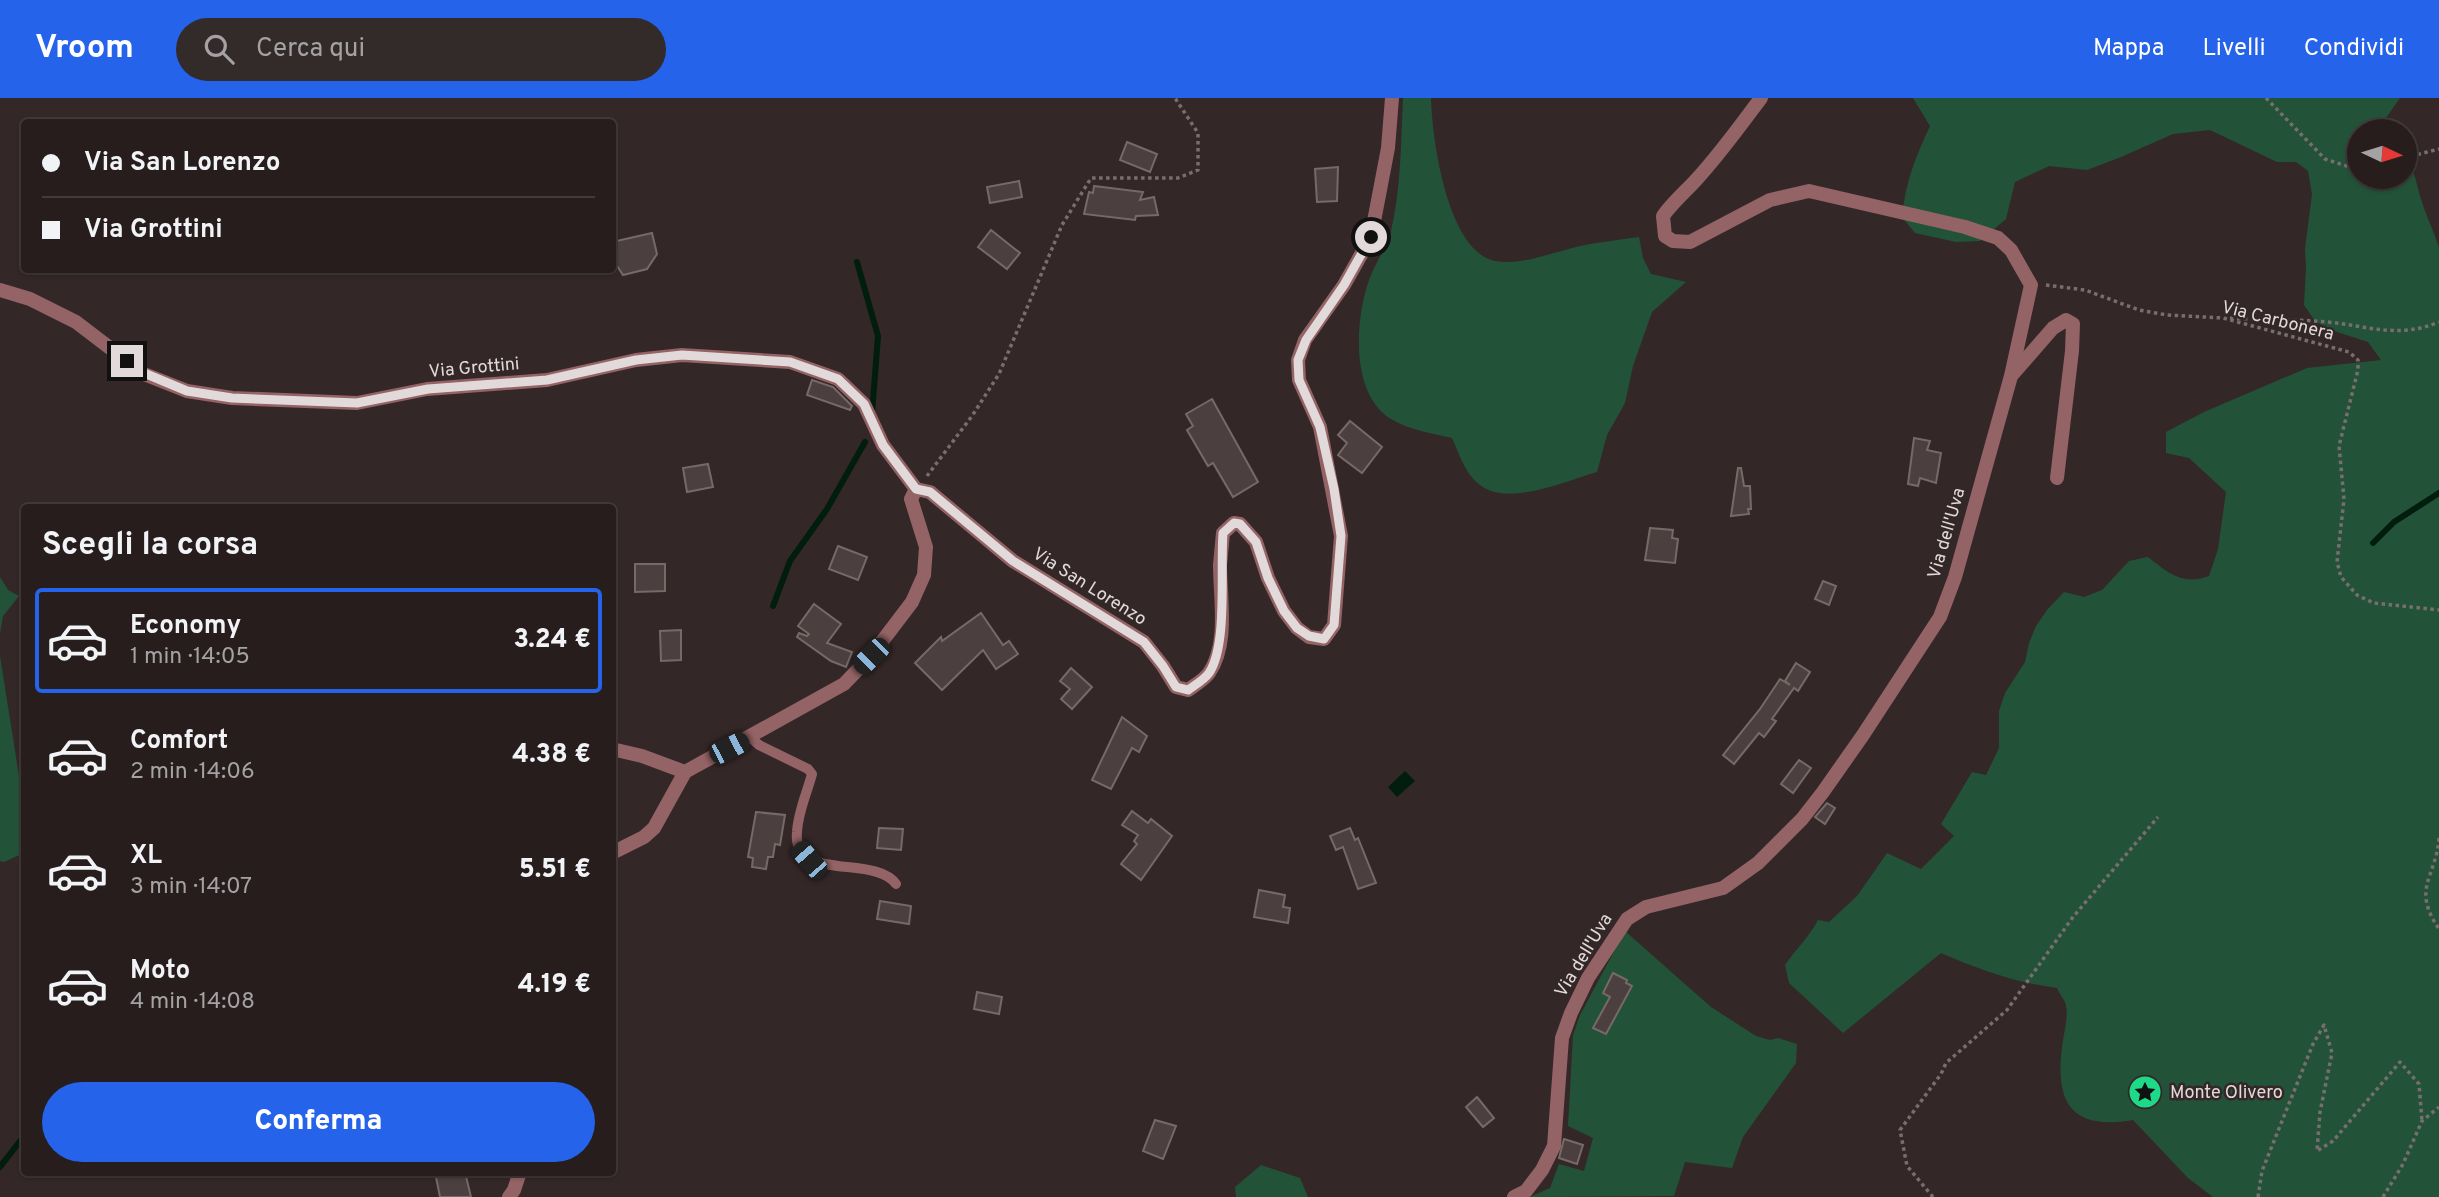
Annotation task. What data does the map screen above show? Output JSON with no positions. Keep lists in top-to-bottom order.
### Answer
{
  "streets": {
    "street": ["Via Grottini", "Via dell'Uva", "Via San Lorenzo"],
    "path": ["Via Carbonera"]
  },
  "crossings": [
    ["Via Carbonera", "Via dell'Uva"],
    ["Via Grottini", "Via San Lorenzo"]
  ],
  "places": {
    "place": ["Monte Olivero"]
  },
  "north": "right",
  "page": {
    "header": "Vroom",
    "search": "Cerca qui",
    "nav": ["Mappa", "Livelli", "Condividi"],
    "banner": ["Via San Lorenzo", "Via Grottini"],
    "heading": "Scegli la corsa",
    "list": [
      {
        "name": "Economy",
        "note": "1 min · 14:05",
        "value": "3.24 €"
      },
      {
        "name": "Comfort",
        "note": "2 min · 14:06",
        "value": "4.38 €"
      },
      {
        "name": "XL",
        "note": "3 min · 14:07",
        "value": "5.51 €"
      },
      {
        "name": "Moto",
        "note": "4 min · 14:08",
        "value": "4.19 €"
      }
    ],
    "buttons": "Conferma"
  }
}
